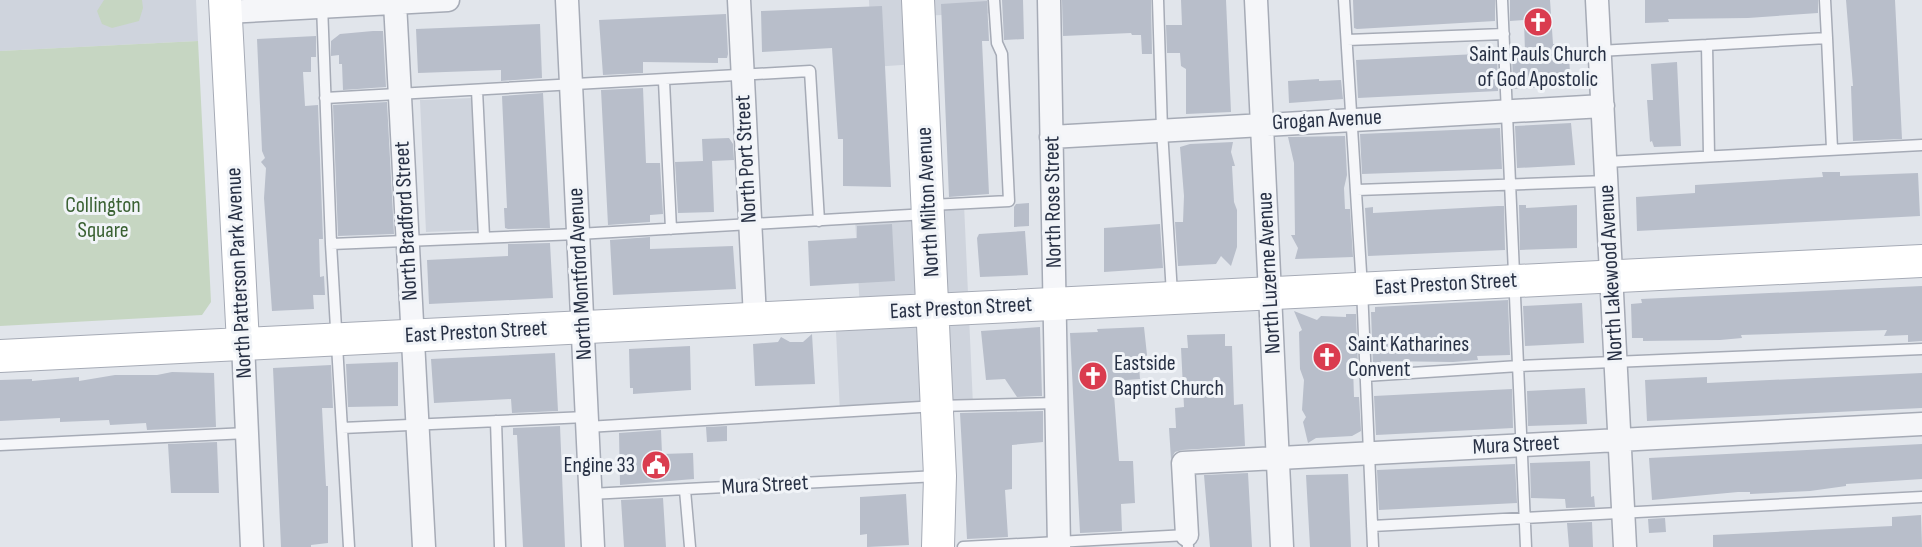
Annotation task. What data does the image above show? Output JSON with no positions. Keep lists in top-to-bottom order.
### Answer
{
  "streets": {
    "street": [
      "Grogan Avenue",
      "North Port Street",
      "North Milton Avenue",
      "North Rose Street",
      "North Bradford Street",
      "North Patterson Park Avenue",
      "North Luzerne Avenue",
      "North Lakewood Avenue",
      "North Montford Avenue",
      "East Preston Street",
      "Mura Street"
    ]
  },
  "crossings": [
    ["Grogan Avenue", "North Rose Street"],
    ["Grogan Avenue", "North Luzerne Avenue"],
    ["Grogan Avenue", "North Lakewood Avenue"],
    ["North Port Street", "East Preston Street"],
    ["North Milton Avenue", "East Preston Street"],
    ["North Milton Avenue", "Mura Street"],
    ["North Rose Street", "East Preston Street"],
    ["North Bradford Street", "East Preston Street"],
    ["North Patterson Park Avenue", "East Preston Street"],
    ["North Luzerne Avenue", "East Preston Street"],
    ["North Luzerne Avenue", "Mura Street"],
    ["North Lakewood Avenue", "East Preston Street"],
    ["North Lakewood Avenue", "Mura Street"],
    ["North Montford Avenue", "East Preston Street"],
    ["North Montford Avenue", "Mura Street"]
  ],
  "parks": ["Collington Square"],
  "places": {
    "church": ["Saint Pauls Church of God Apostolic", "Saint Katharines Convent", "Eastside Baptist Church"],
    "public building": ["Engine 33"]
  }
}
